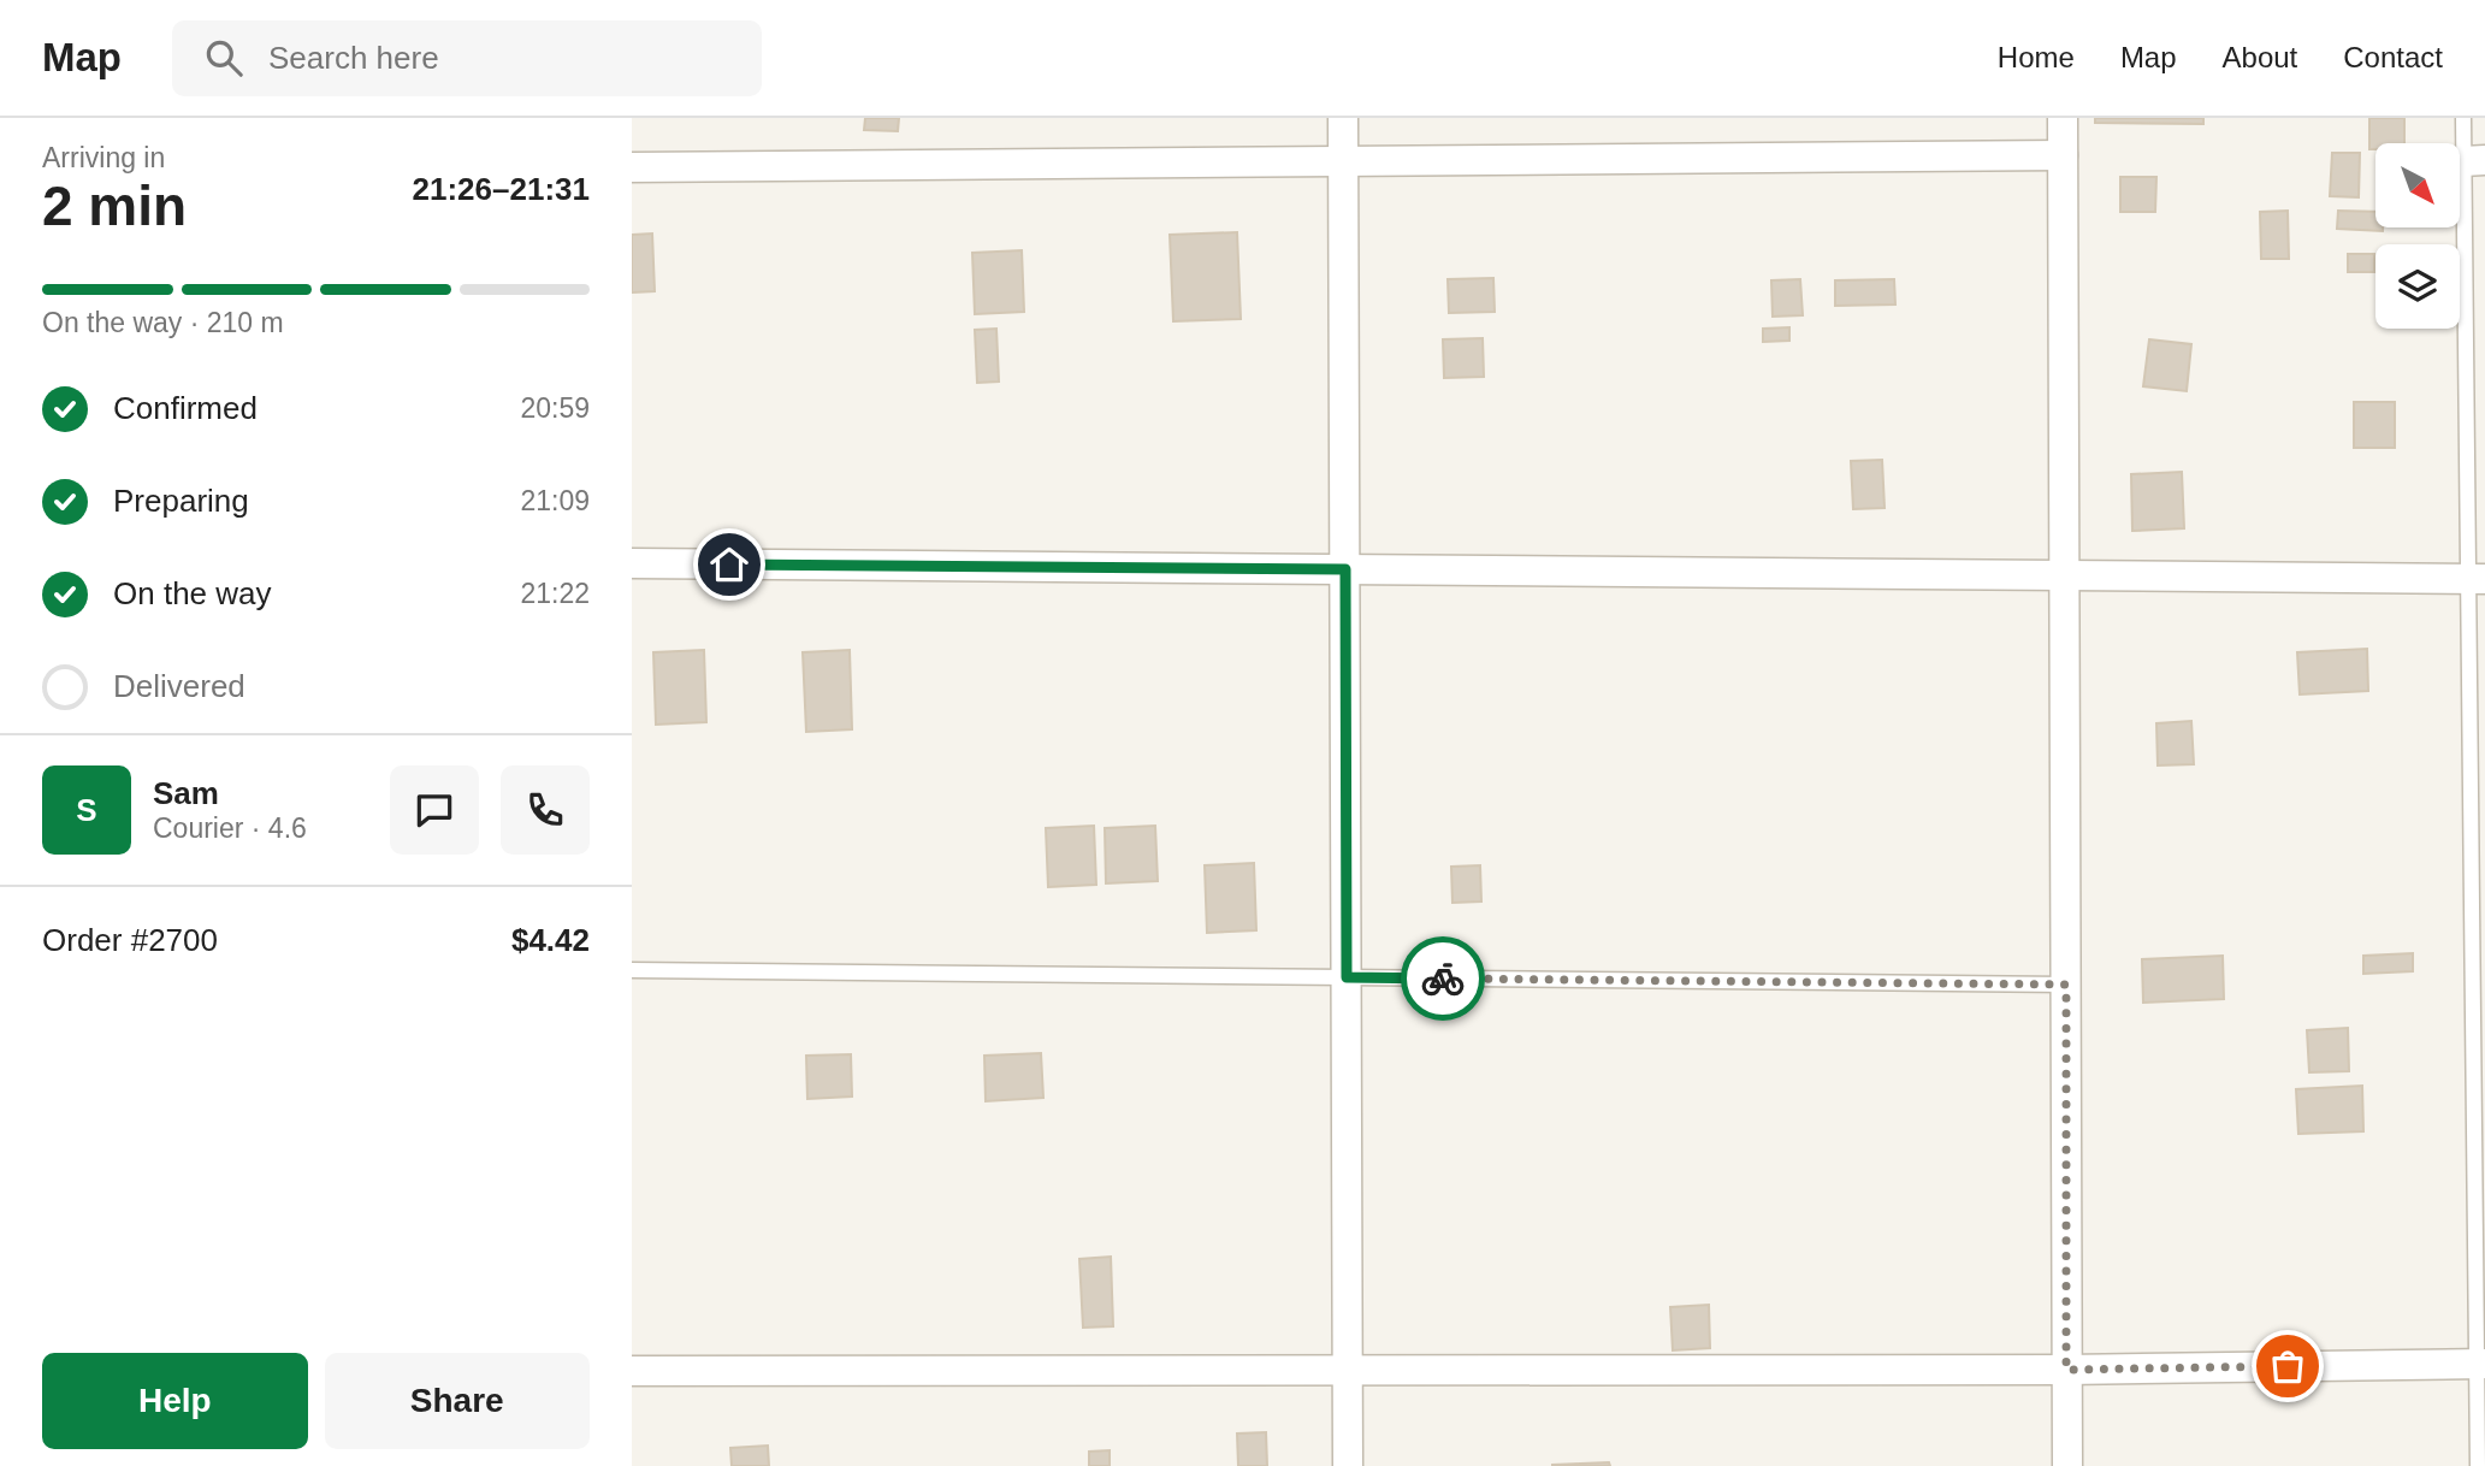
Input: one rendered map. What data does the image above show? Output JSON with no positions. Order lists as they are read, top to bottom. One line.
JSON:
{"north":"bottom right","page":{"header":"Map","search":"Search here","nav":["Home","Map","About","Contact"],"heading":["2 min","Arriving in","21:26–21:31"],"panel":["Sam","Courier · 4.6","Order #2700","$4.42"],"bar":"On the way · 210 m","list":[["Confirmed","20:59"],["Preparing","21:09"],["On the way","21:22"],"Delivered"],"round":"S","buttons":["Help","Share"]}}
